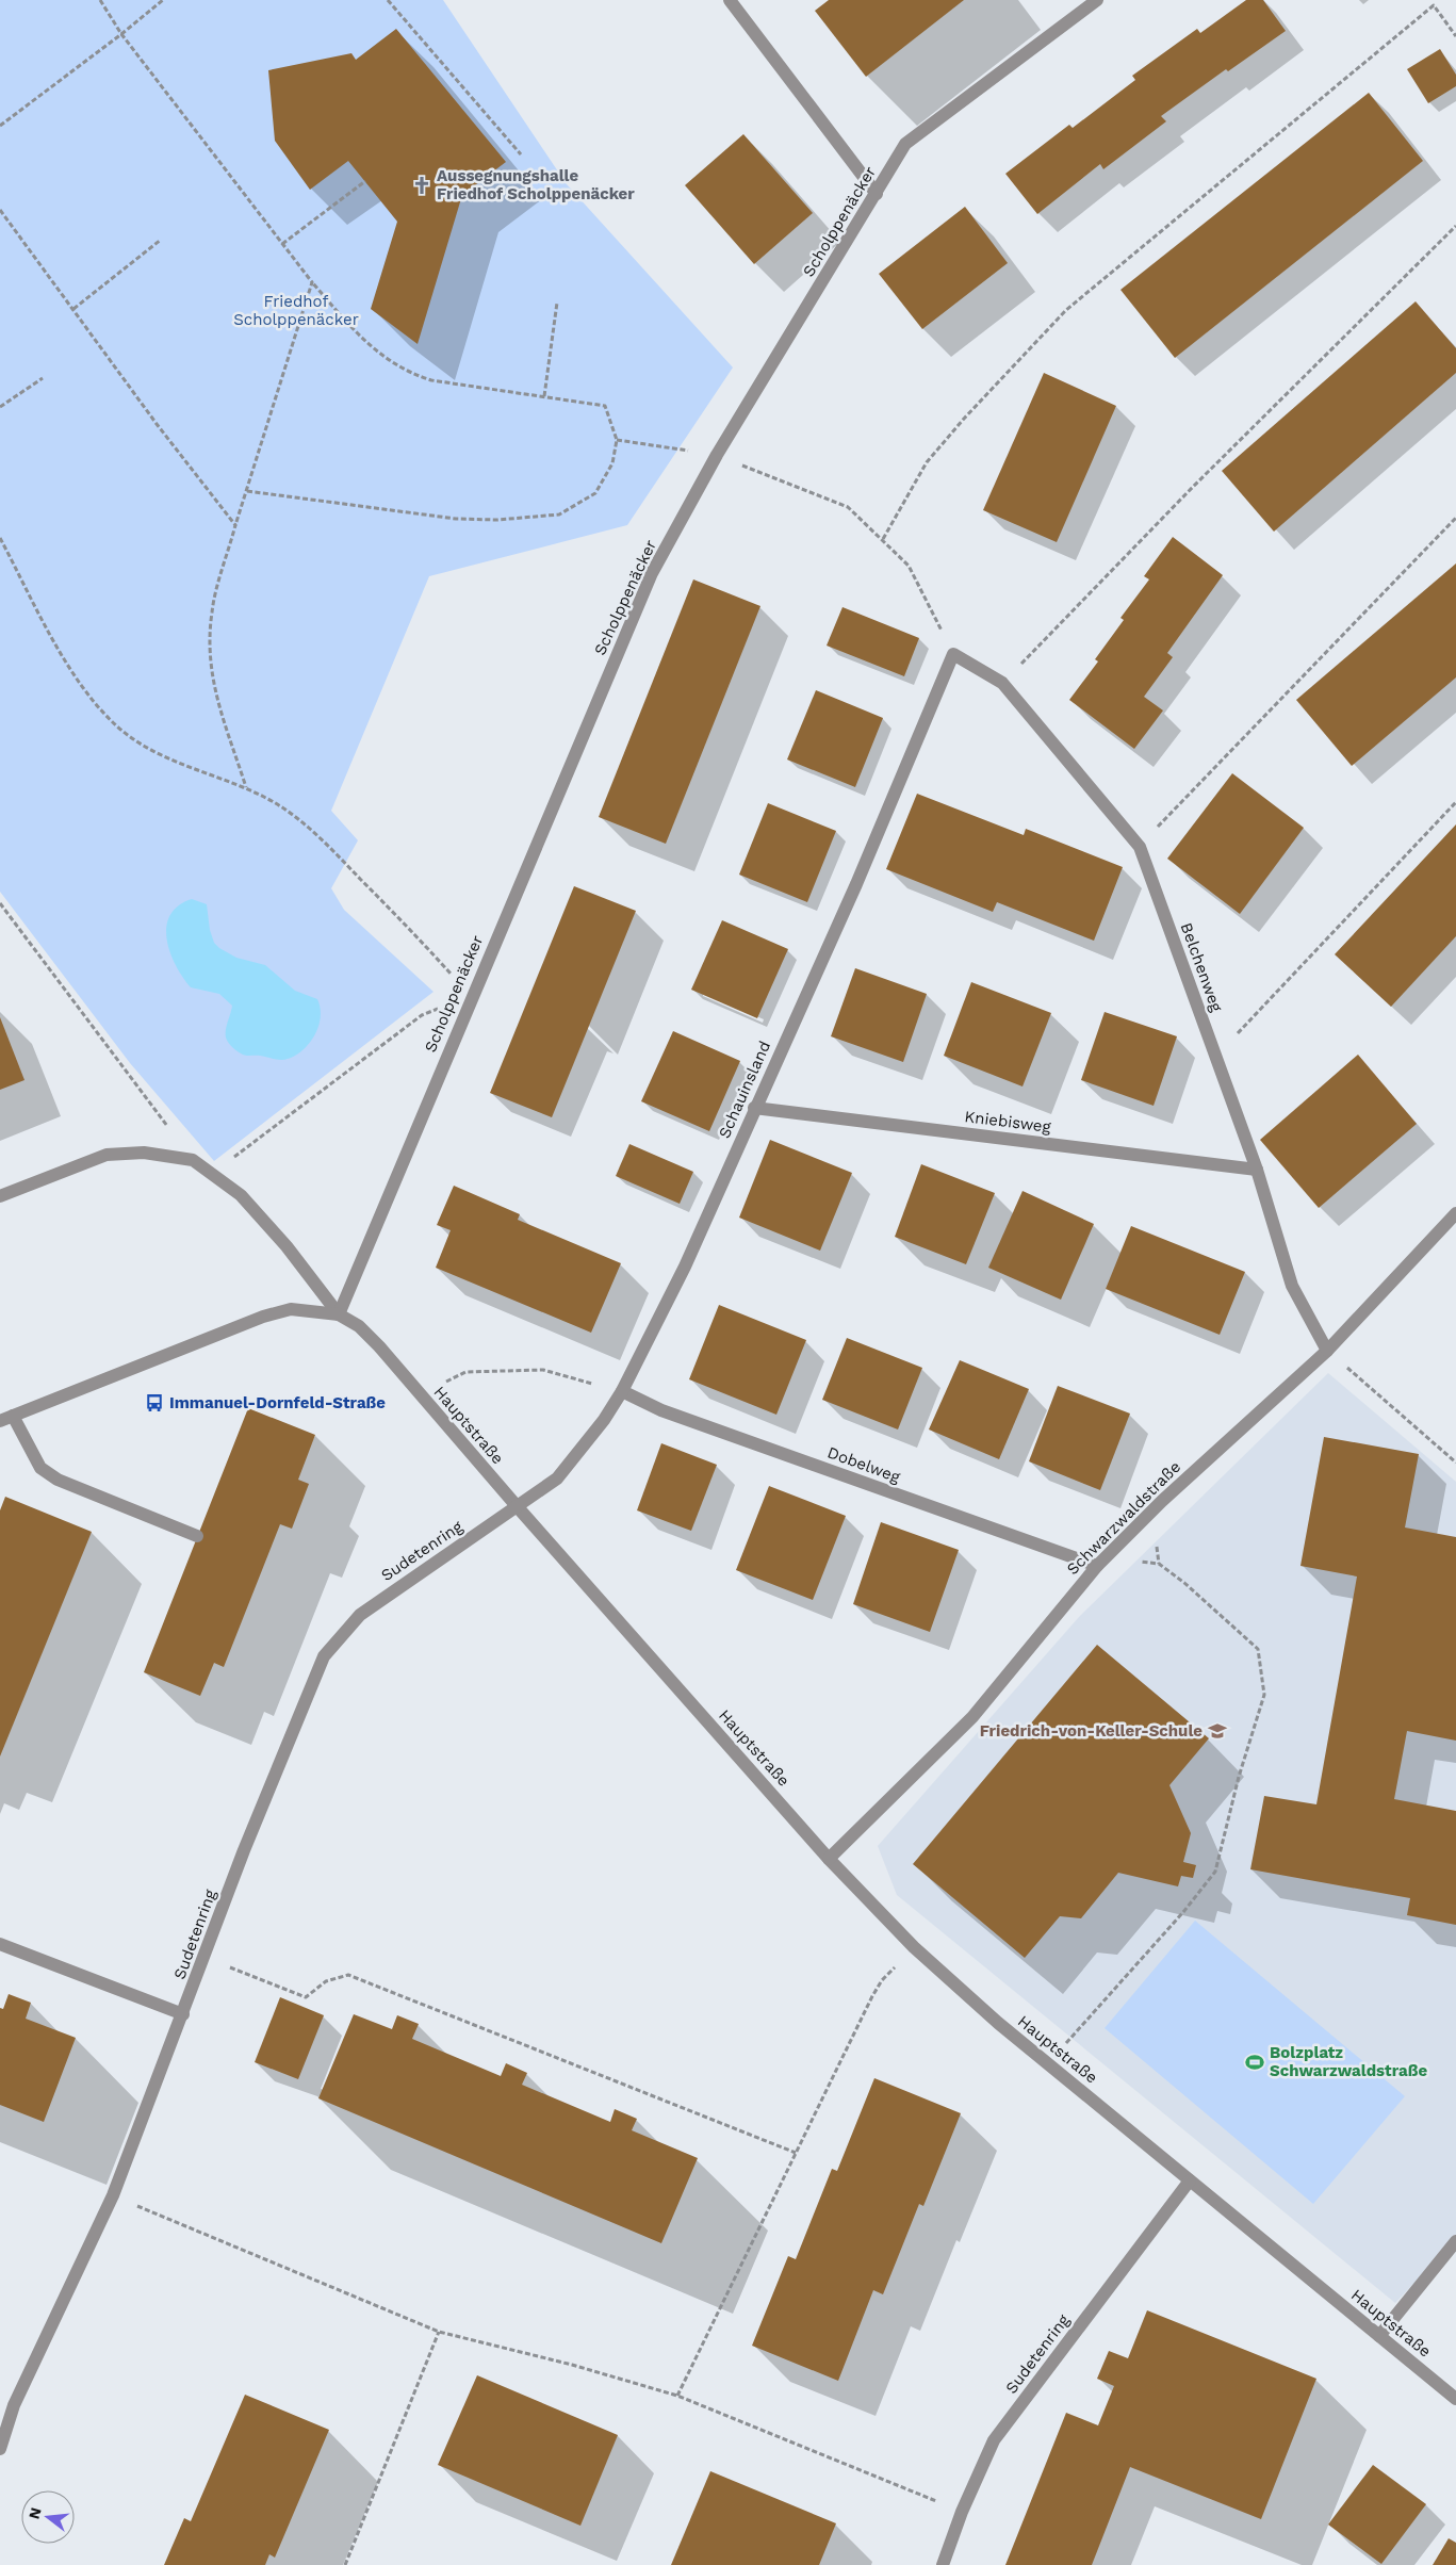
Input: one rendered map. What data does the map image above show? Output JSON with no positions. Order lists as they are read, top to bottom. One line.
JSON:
{"streets":{"street":["Scholppenäcker","Belchenweg","Schauinsland","Kniebisweg","Hauptstraße","Dobelweg","Schwarzwaldstraße","Sudetenring"]},"crossings":[["Scholppenäcker","Hauptstraße"],["Belchenweg","Schauinsland"],["Belchenweg","Kniebisweg"],["Belchenweg","Schwarzwaldstraße"],["Schauinsland","Kniebisweg"],["Schauinsland","Hauptstraße"],["Schauinsland","Dobelweg"],["Schauinsland","Sudetenring"],["Hauptstraße","Schwarzwaldstraße"],["Hauptstraße","Sudetenring"],["Dobelweg","Schwarzwaldstraße"]],"parks":["Friedhof Scholppenäcker"],"places":{"church":["Aussegnungshalle Friedhof Scholppenäcker"],"bus stop":["Immanuel-Dornfeld-Straße"],"school or university":["Friedrich-von-Keller-Schule"],"sports":["Bolzplatz Schwarzwaldstraße"]},"north":"left"}
